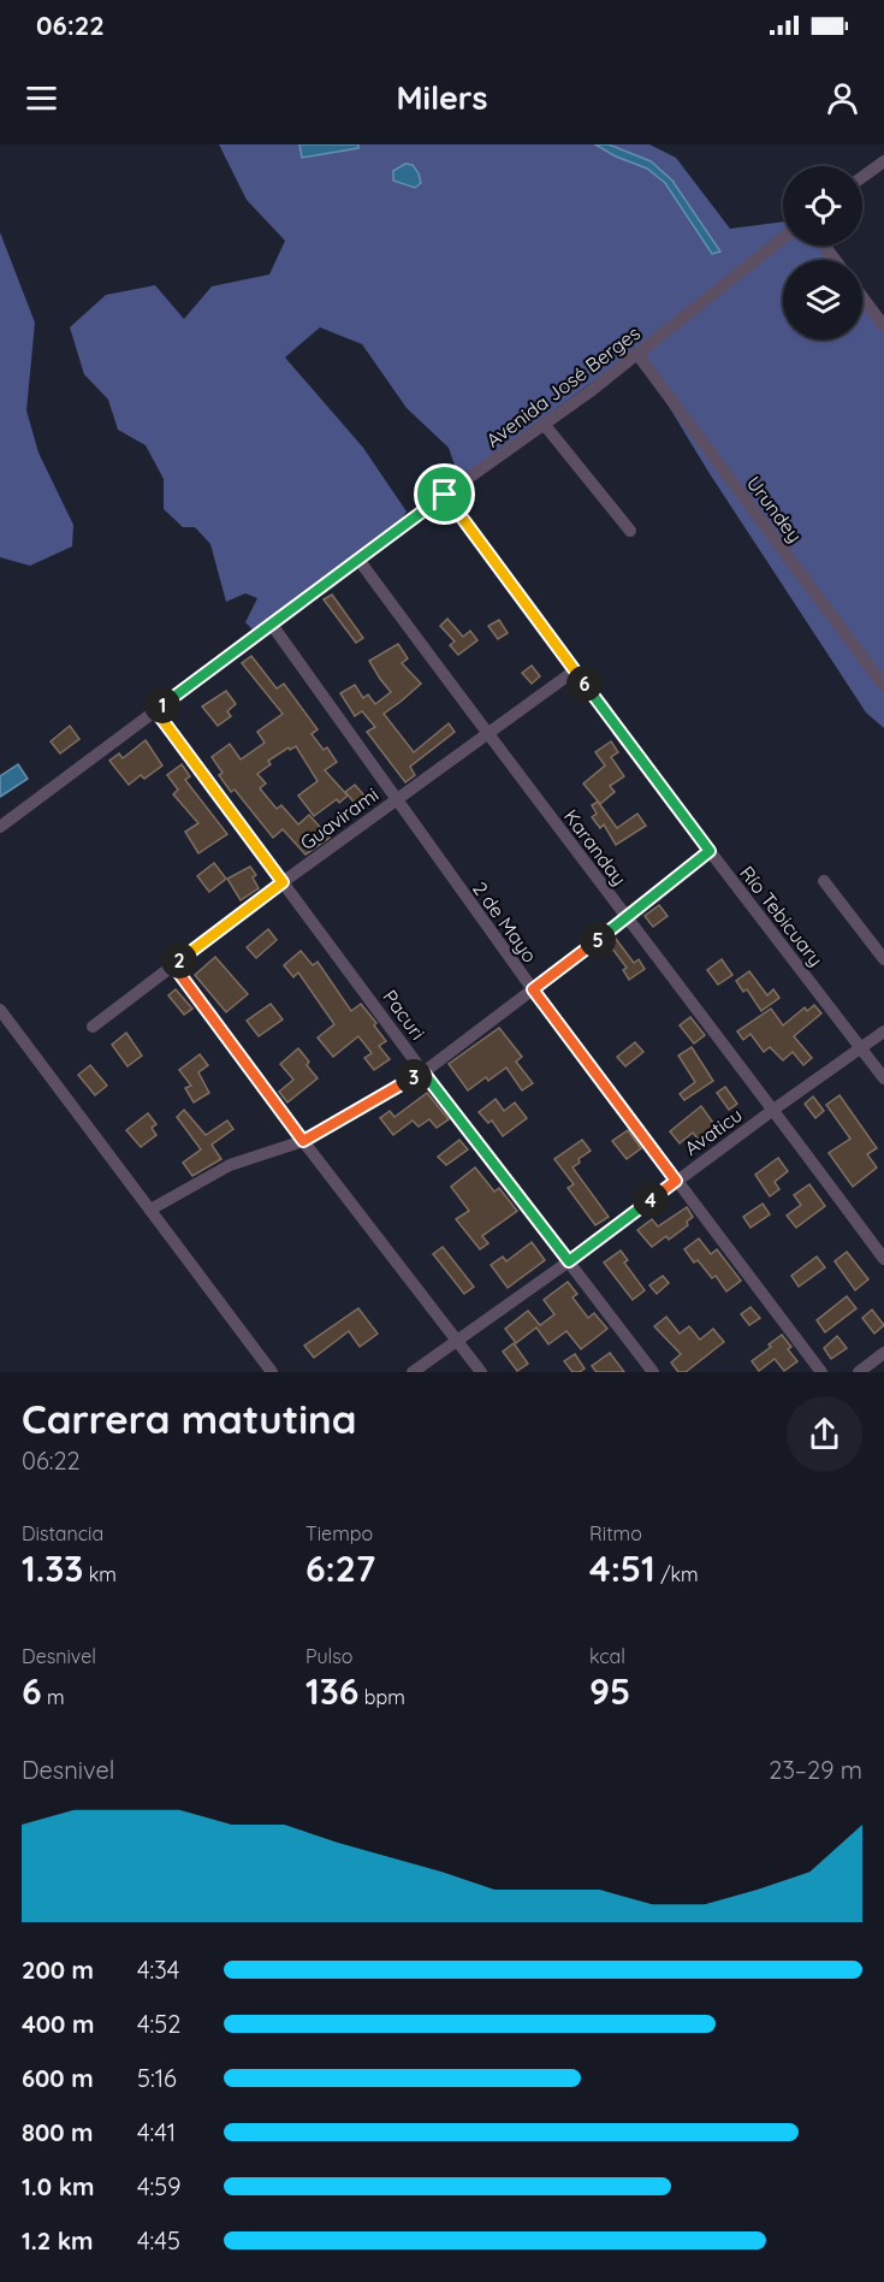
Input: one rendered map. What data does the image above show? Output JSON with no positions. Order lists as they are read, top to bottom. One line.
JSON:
{"streets":{"street":["Avenida José Berges","Urundey","Guavirami","Karanday","Río Tebicuary","2 de Mayo","Pacuri","Avaticu"]},"crossings":[["Avenida José Berges","Urundey"],["Avenida José Berges","Karanday"],["Avenida José Berges","Río Tebicuary"],["Avenida José Berges","2 de Mayo"],["Avenida José Berges","Pacuri"],["Guavirami","Karanday"],["Guavirami","Río Tebicuary"],["Guavirami","2 de Mayo"],["Guavirami","Pacuri"],["Karanday","Avaticu"],["Río Tebicuary","Avaticu"],["2 de Mayo","Avaticu"],["Pacuri","Avaticu"]],"page":{"status":"06:22","header":"Milers","pins":["6","1","5","2","3","4"],"heading":["Carrera matutina","06:22"],"stats":[["Distancia","1.33 km"],["Tiempo","6:27"],["Ritmo","4:51 /km"],["Desnivel","6 m"],["Pulso","136 bpm"],["kcal","95"]],"chart":["Desnivel","23–29 m"],"list":[{"name":"200 m","note":"4:34"},{"name":"400 m","note":"4:52"},{"name":"600 m","note":"5:16"},{"name":"800 m","note":"4:41"},{"name":"1.0 km","note":"4:59"},{"name":"1.2 km","note":"4:45"}]}}
